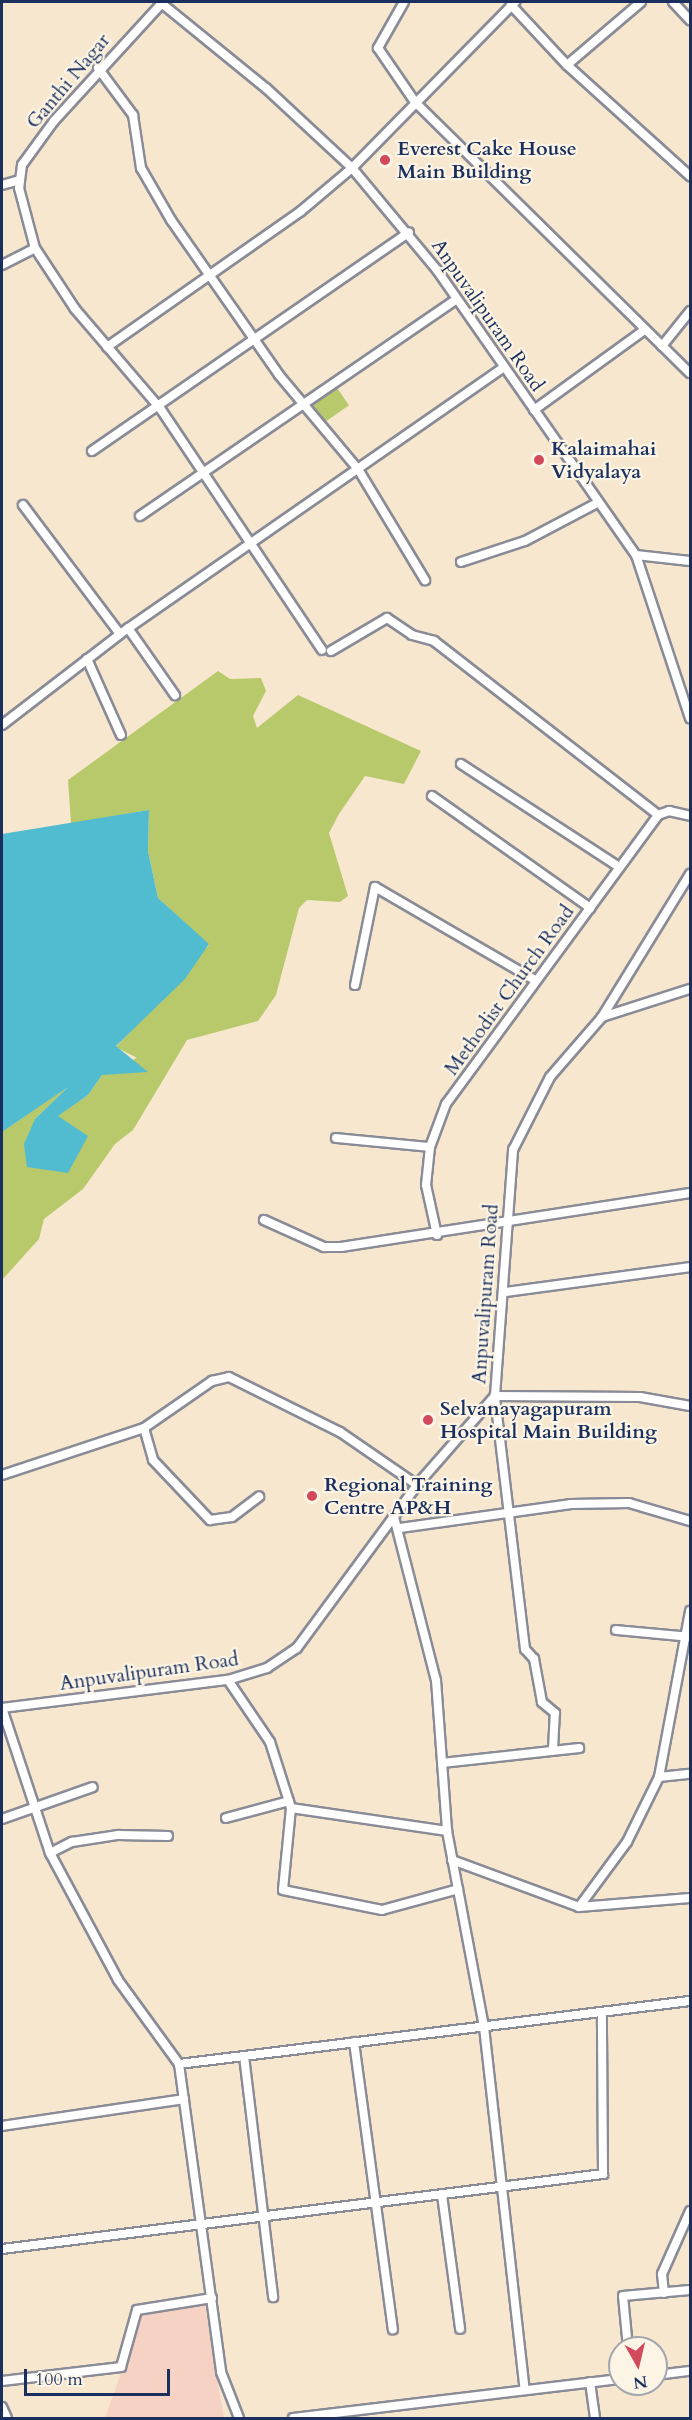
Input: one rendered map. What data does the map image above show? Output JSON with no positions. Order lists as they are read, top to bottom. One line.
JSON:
{"streets":{"street":["Ganthi Nagar","Anpuvalipuram Road","Methodist Church Road"]},"crossings":[["Ganthi Nagar","Anpuvalipuram Road"]],"places":["Everest Cake House Main Building","Kalaimahai Vidyalaya","Selvanayagapuram Hospital Main Building","Regional Training Centre AP&H"],"scale_bar":"100 m","north":"bottom"}
